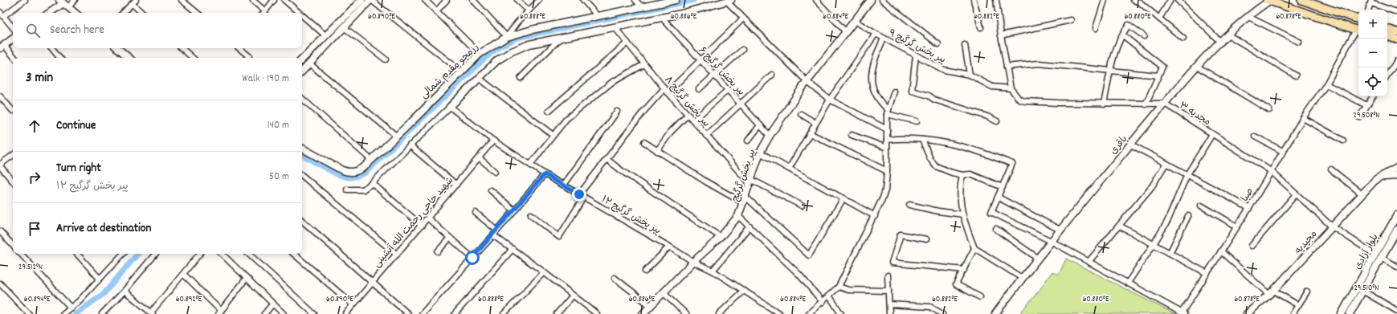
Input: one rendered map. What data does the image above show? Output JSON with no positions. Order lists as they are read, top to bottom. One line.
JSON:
{"streets":{"street":["پیر بخش گرگیج ۹","رزمجو مقدم شمالی","پیر بخش گرگیج ۶","پیر بخش گرگیج ۸","مجدیه ۳","باقری","پیر بخش گرگیج","صبا","پیر بخش گرگیج ۱۲","شهید حاجی رحمت الله آنشینی","مجیدیه","بلوار آزادی"]},"crossings":[["پیر بخش گرگیج ۹","مجدیه ۳"],["پیر بخش گرگیج ۹","پیر بخش گرگیج"],["پیر بخش گرگیج ۶","پیر بخش گرگیج"],["پیر بخش گرگیج ۸","پیر بخش گرگیج"],["مجدیه ۳","باقری"],["مجدیه ۳","صبا"],["مجدیه ۳","مجیدیه"],["مجدیه ۳","بلوار آزادی"],["پیر بخش گرگیج","پیر بخش گرگیج ۱۲"],["پیر بخش گرگیج ۱۲","شهید حاجی رحمت الله آنشینی"]],"page":{"map_buttons":["+","−"],"search":"Search here","heading":["3 min","Walk · 190 m"],"list":[["Continue","140 m"],["Turn right","پیر بخش گرگیج ۱۲","50 m"],"Arrive at destination"]},"coordinates":["60.890°E","60.888°E","60.886°E","60.884°E","60.882°E","60.880°E","60.878°E","29.508°N","29.512°N","29.510°N","60.894°E","60.892°E"]}
